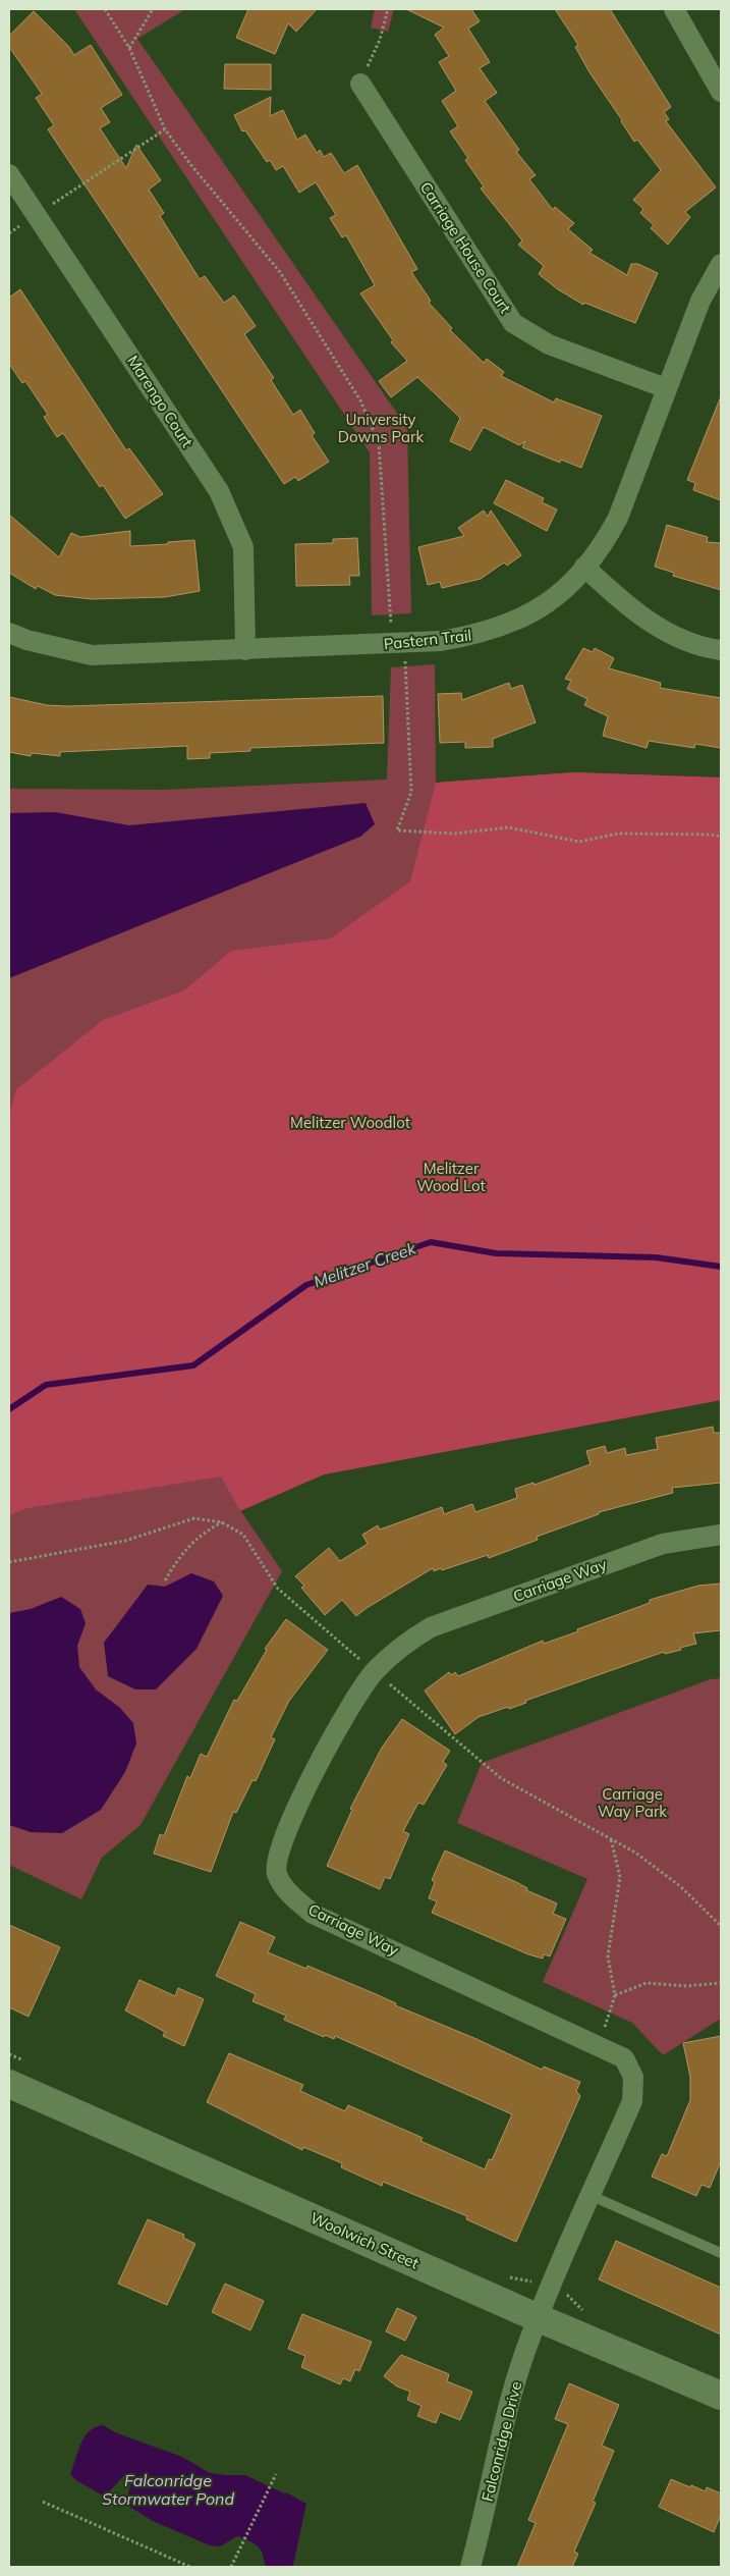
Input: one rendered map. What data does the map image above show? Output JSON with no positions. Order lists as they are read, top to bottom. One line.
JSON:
{"streets":{"street":["Carriage House Court","Marengo Court","Pastern Trail","Carriage Way","Woolwich Street","Falconridge Drive"]},"crossings":[["Carriage House Court","Pastern Trail"],["Marengo Court","Pastern Trail"],["Carriage Way","Woolwich Street"],["Carriage Way","Falconridge Drive"],["Woolwich Street","Falconridge Drive"]],"water":["Melitzer Creek","Falconridge Stormwater Pond"],"parks":["University Downs Park","Melitzer Woodlot","Melitzer Wood Lot","Carriage Way Park"]}
